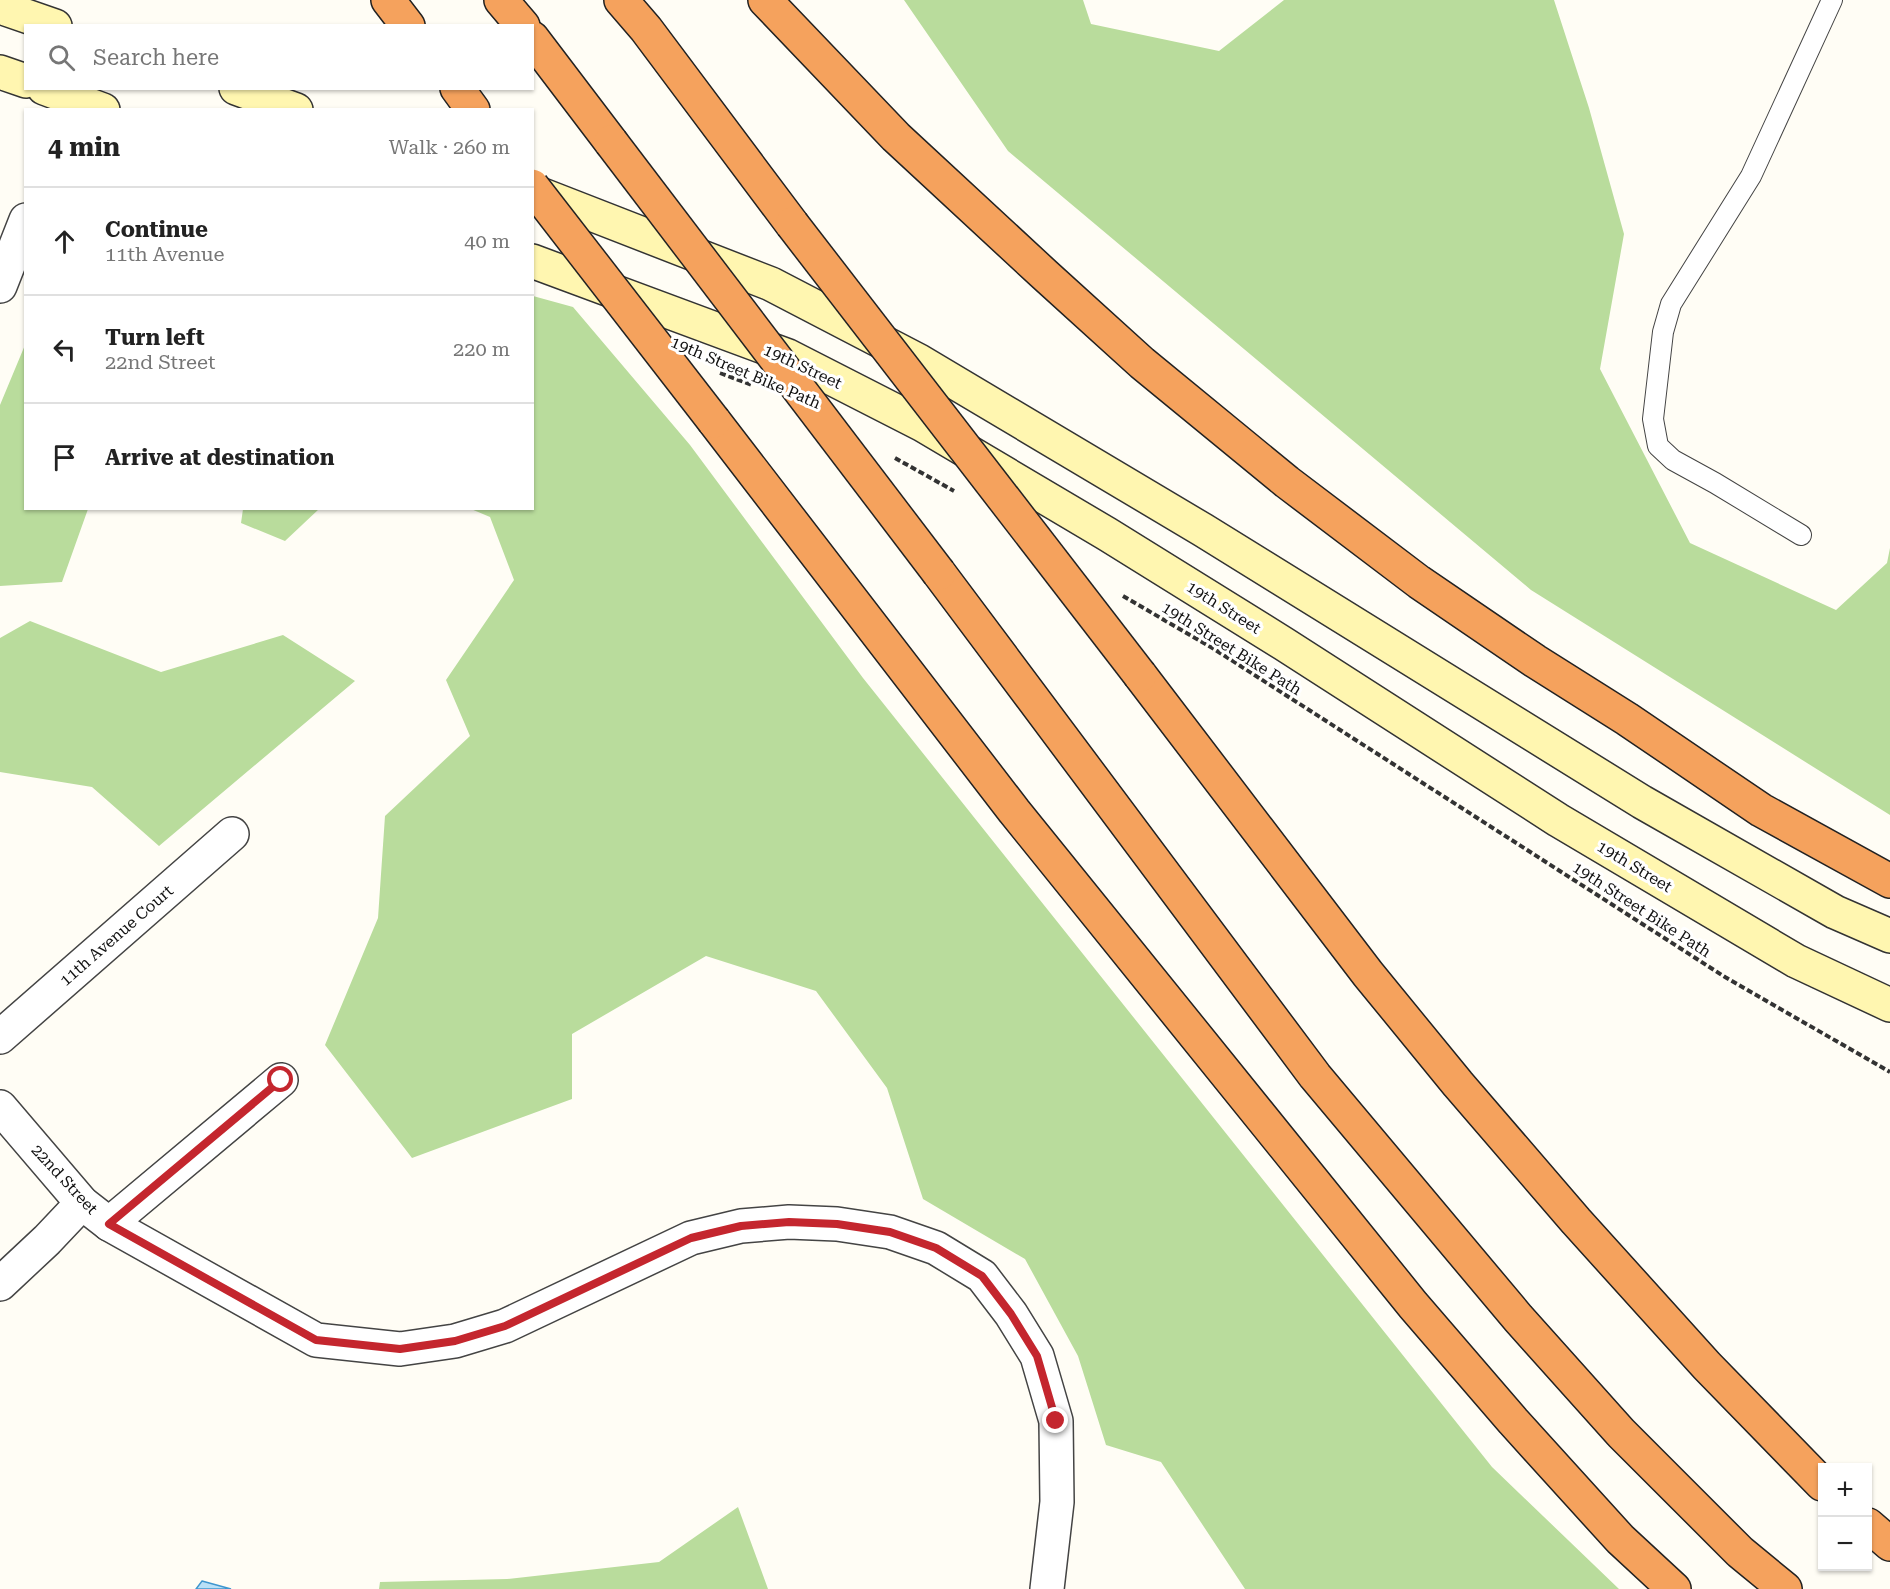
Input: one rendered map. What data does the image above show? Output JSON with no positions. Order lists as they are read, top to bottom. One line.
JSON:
{"streets":{"main road":["19th Street"],"street":["11th Avenue Court","22nd Street"],"path":["19th Street Bike Path"]},"page":{"search":"Search here","heading":["4 min","Walk · 260 m"],"list":[["Continue","11th Avenue","40 m"],["Turn left","22nd Street","220 m"],"Arrive at destination"],"map_buttons":["+","−"]}}
